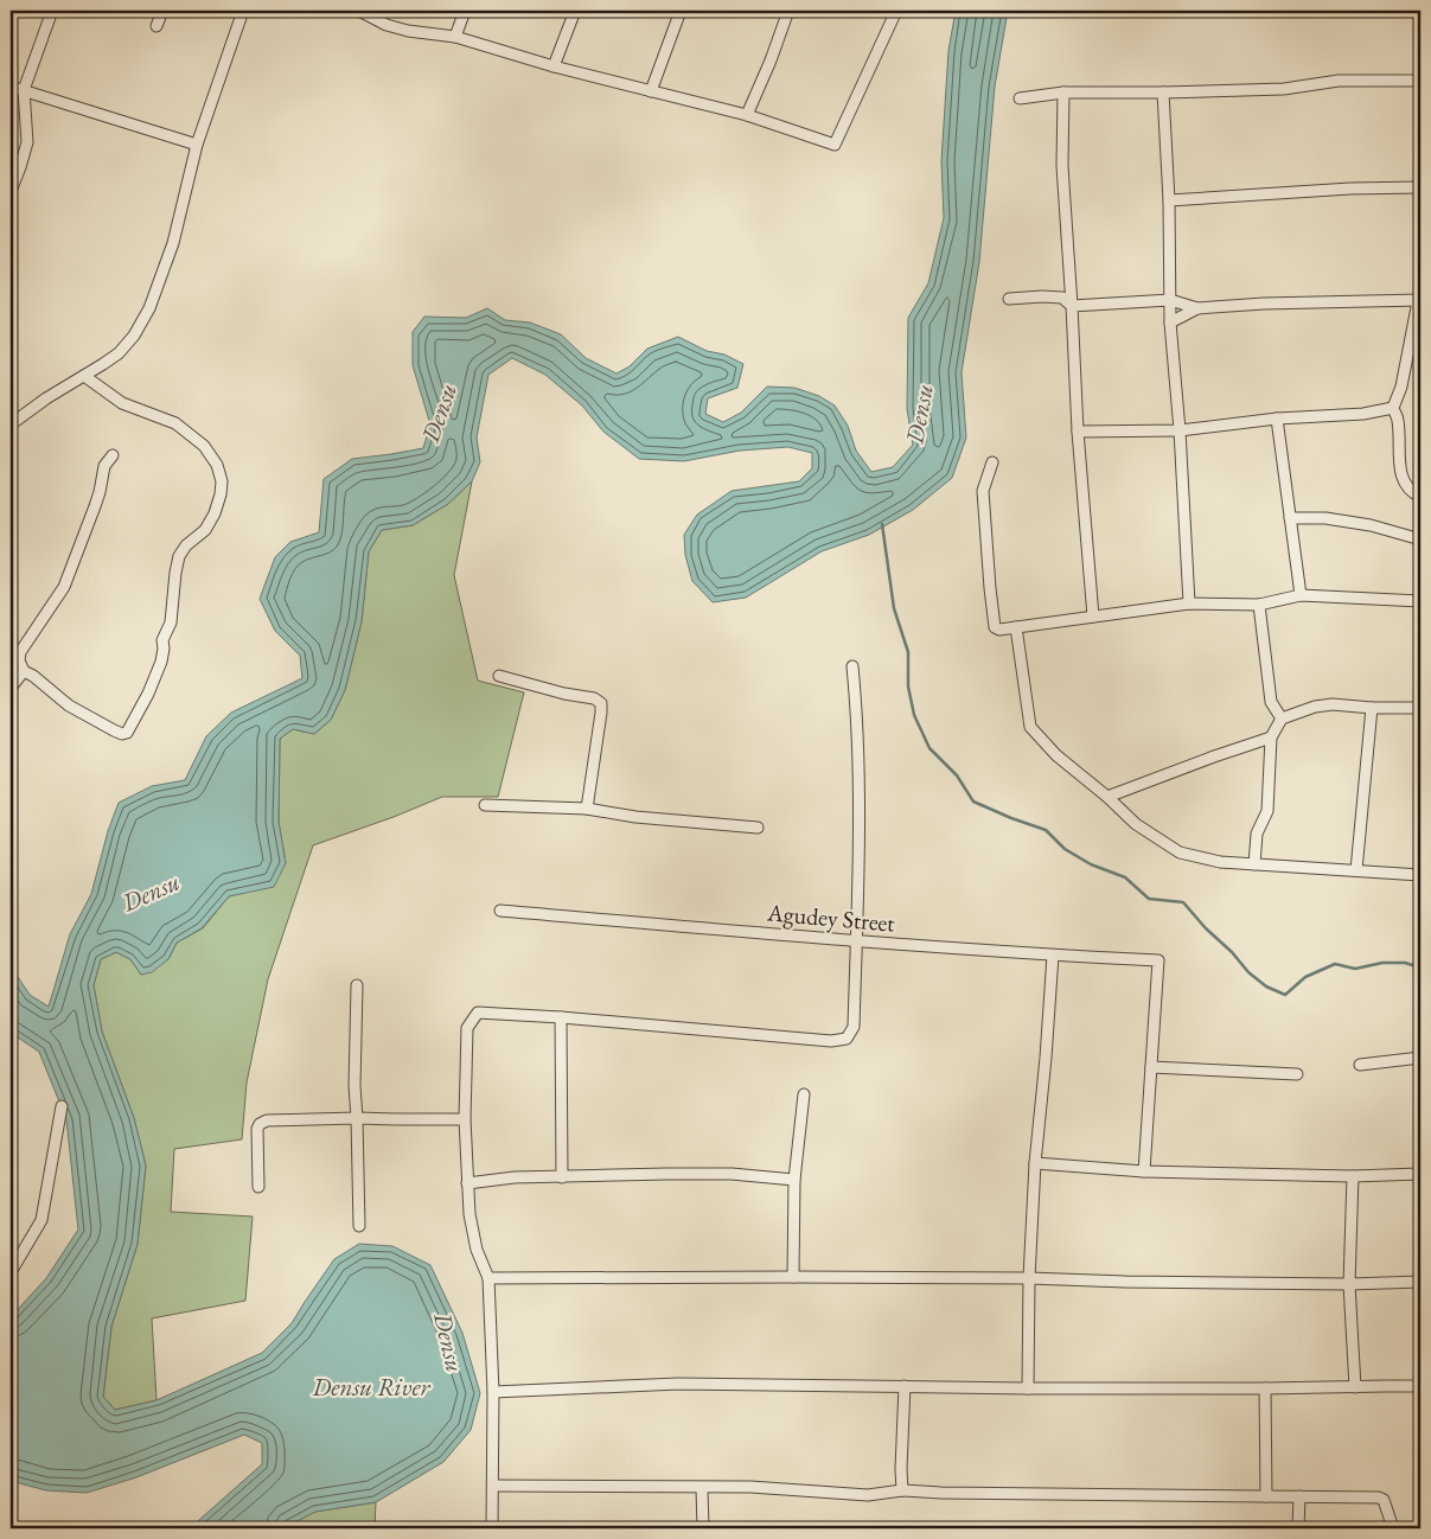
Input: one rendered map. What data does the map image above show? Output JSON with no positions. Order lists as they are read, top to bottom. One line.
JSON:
{"streets":{"street":["Agudey Street"]},"water":["Densu","Densu River"]}
